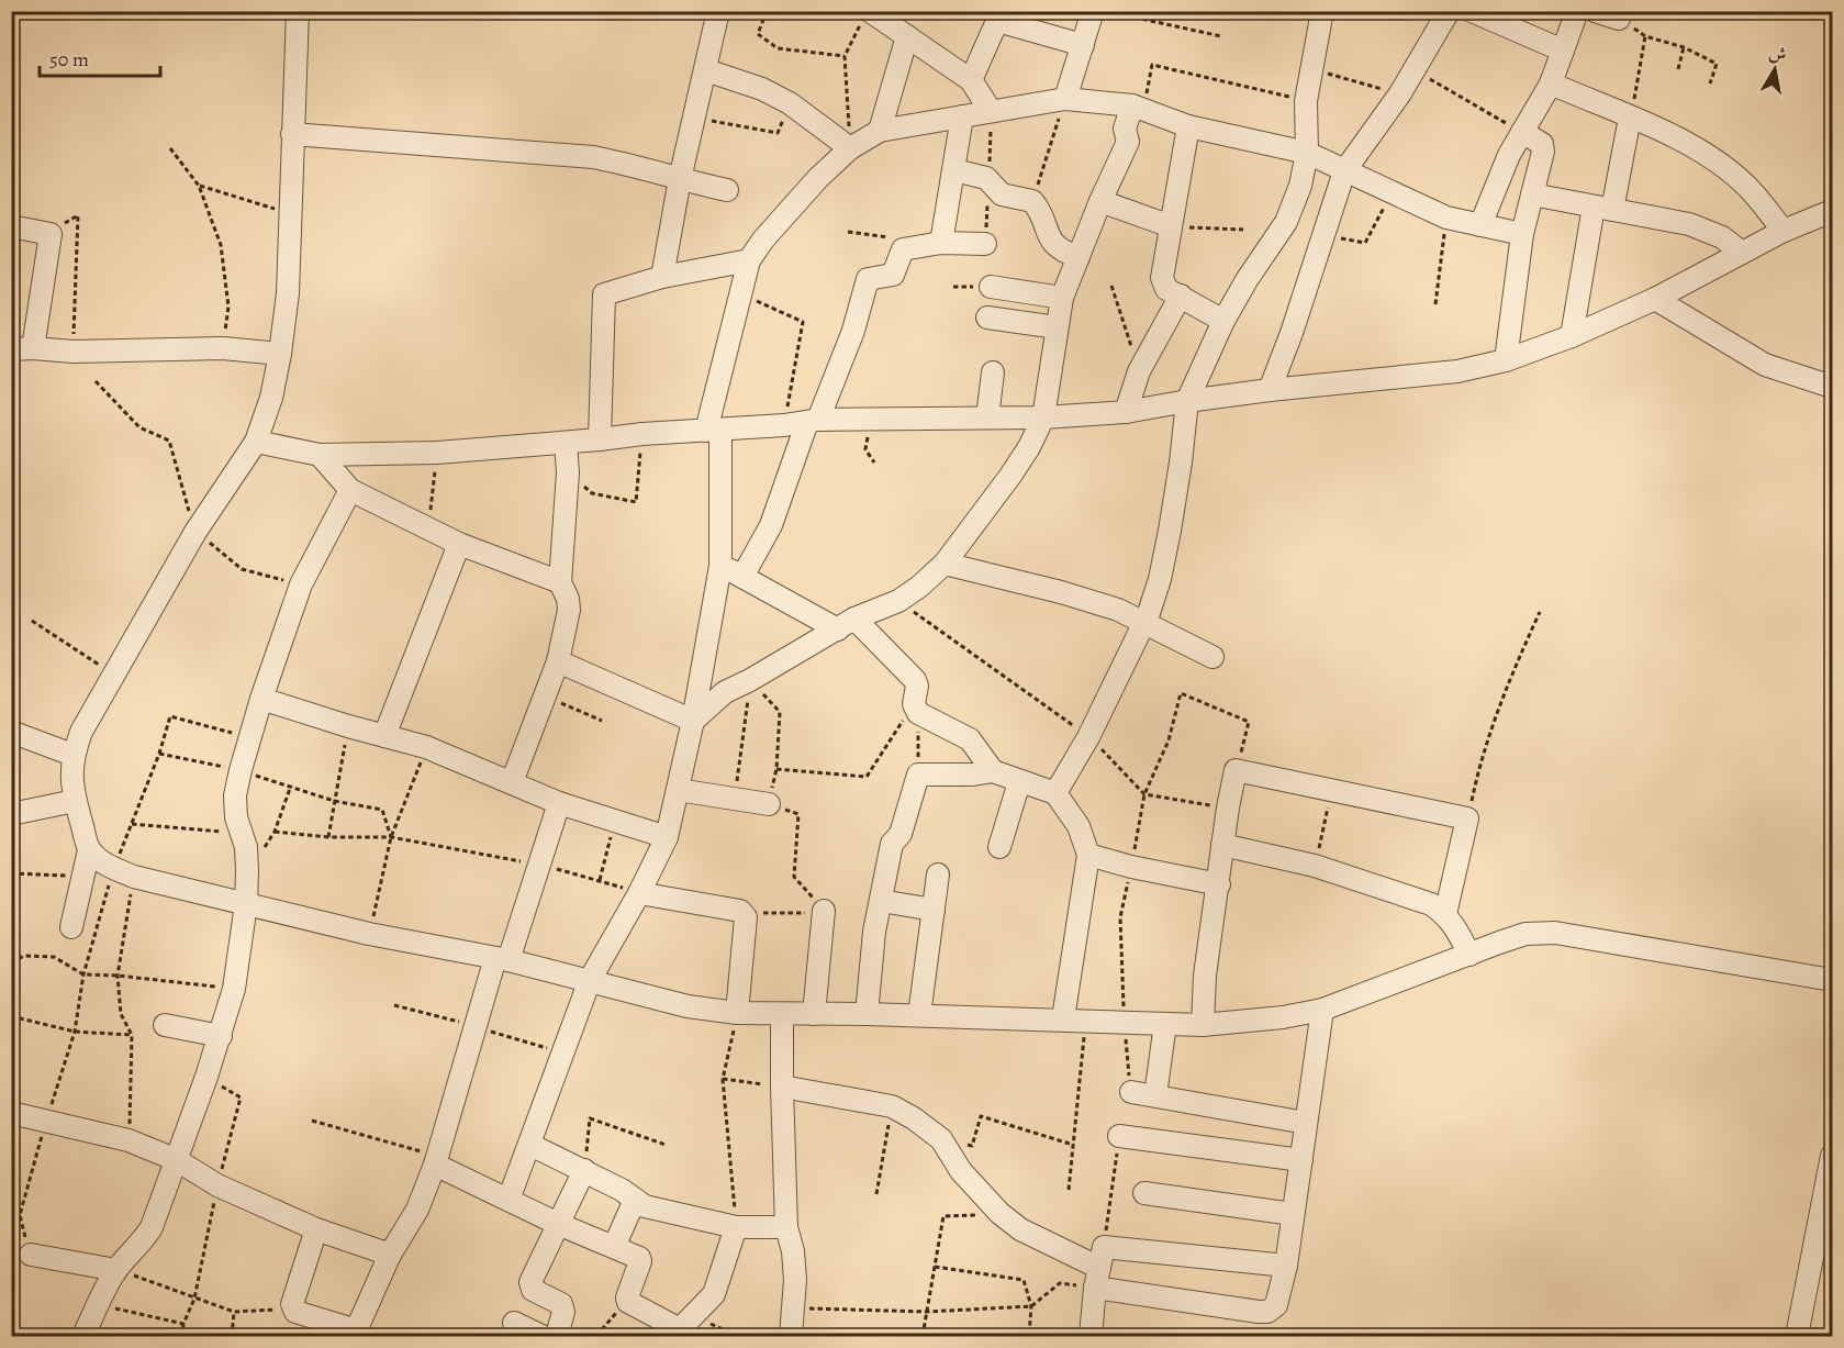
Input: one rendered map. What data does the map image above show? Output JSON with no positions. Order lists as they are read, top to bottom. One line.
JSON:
{"scale_bar":"50 m","north":"top"}
